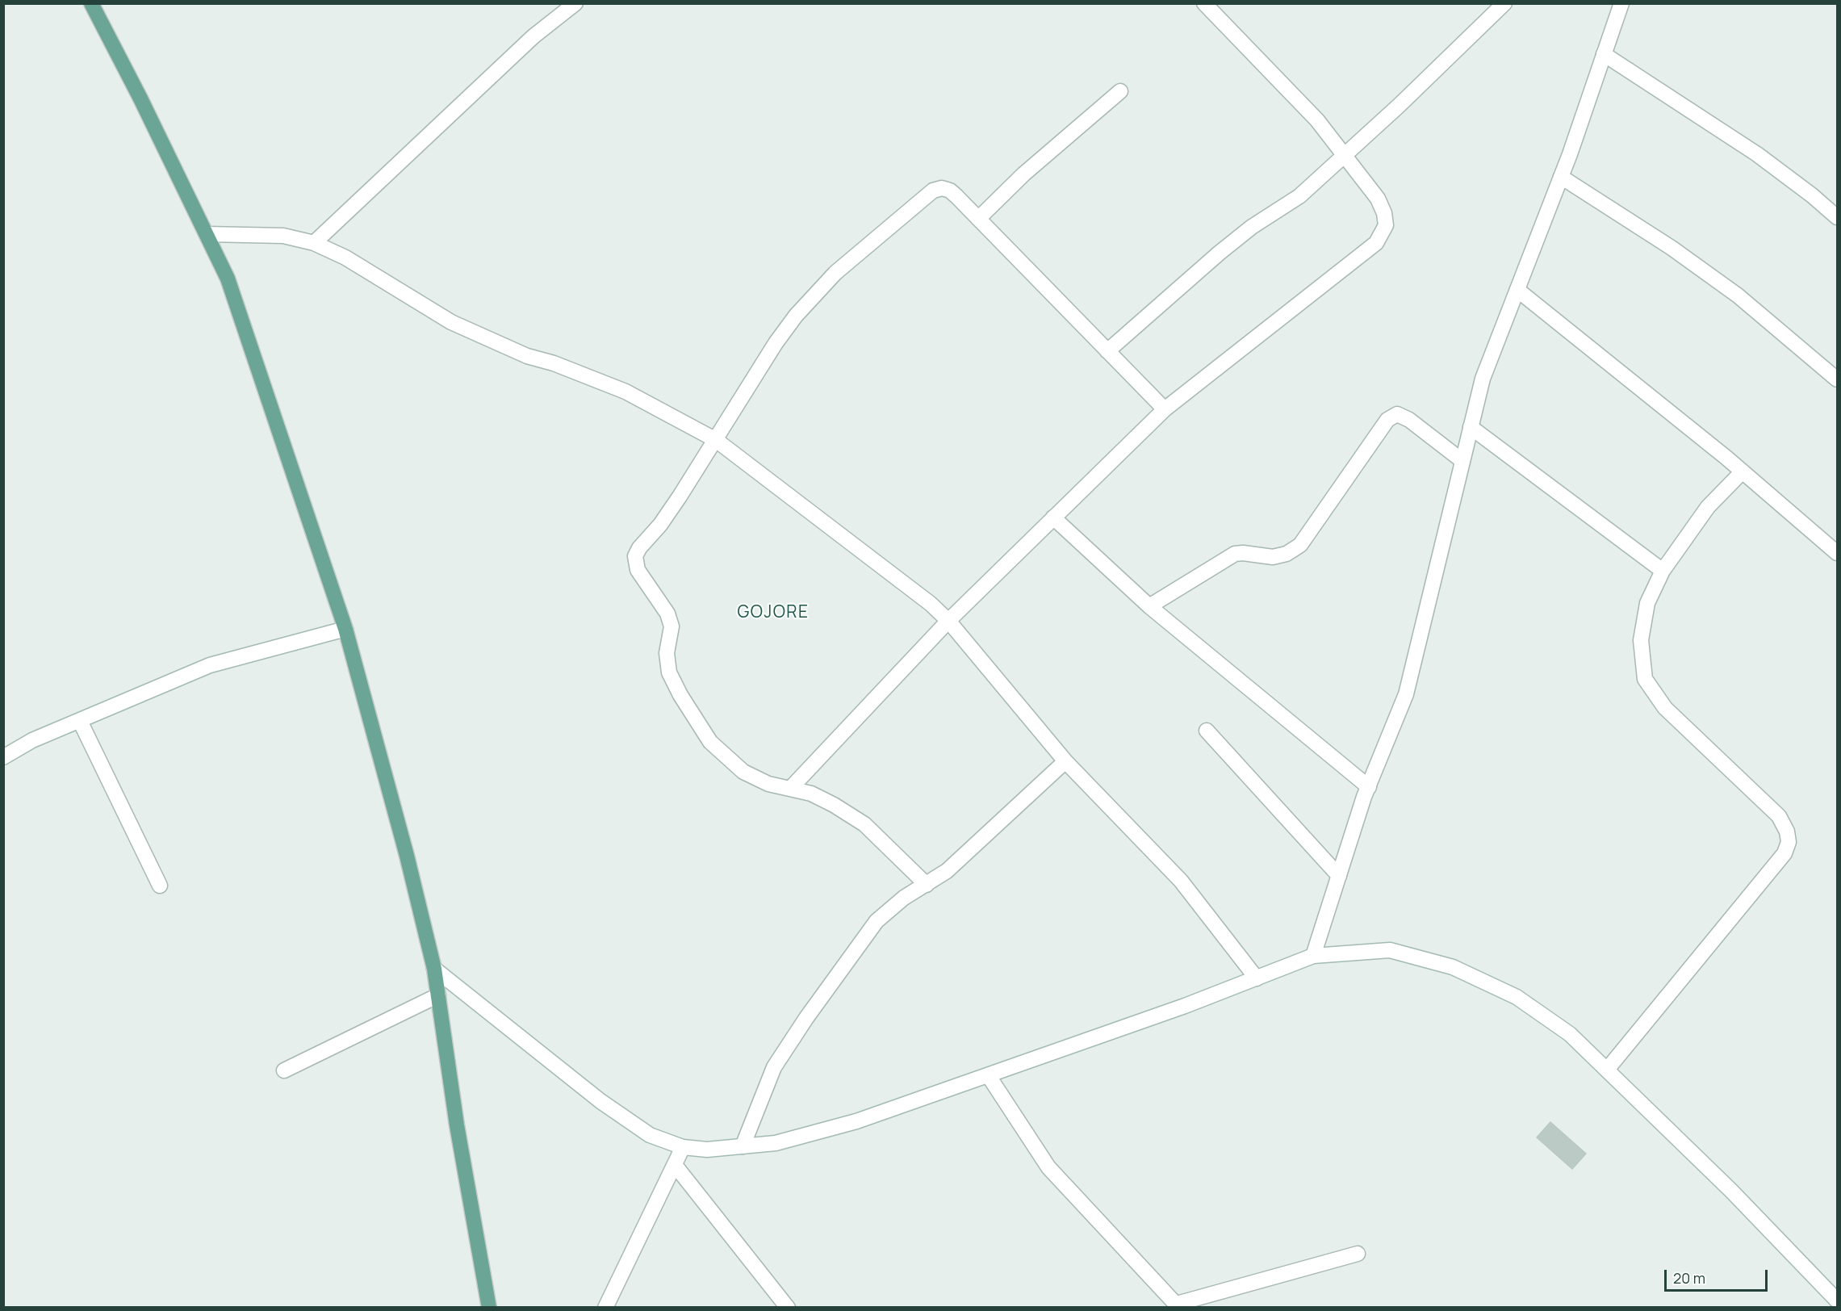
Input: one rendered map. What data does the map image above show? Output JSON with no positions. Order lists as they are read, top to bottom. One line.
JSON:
{"districts":["GOJORE"],"scale_bar":"20 m"}
